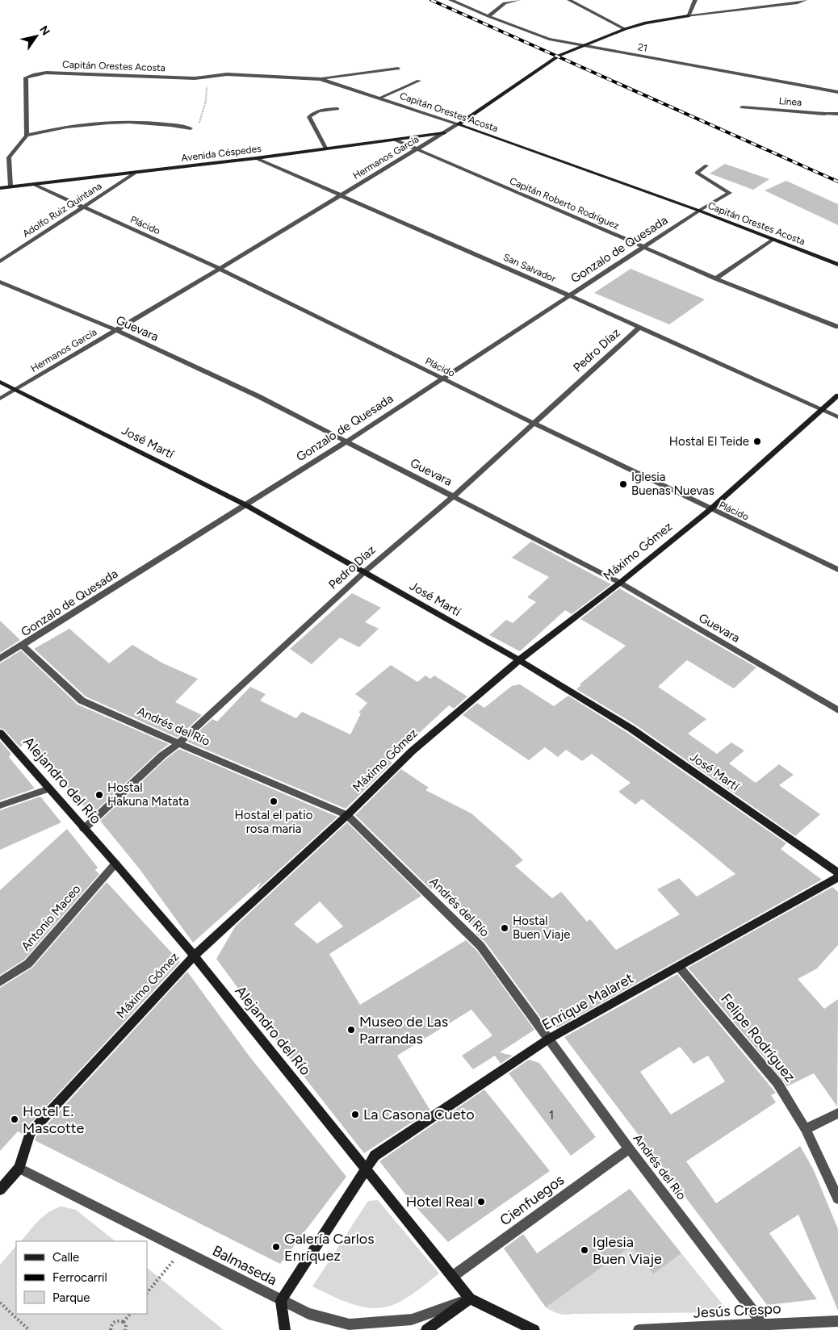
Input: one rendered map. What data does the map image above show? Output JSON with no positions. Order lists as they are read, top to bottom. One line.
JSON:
{"streets":{"street":["21","Capitán Orestes Acosta","Línea","Avenida Céspedes","Hermanos García","Capitán Roberto Rodríguez","Adolfo Ruiz Quintana","Plácido","Gonzalo de Quesada","San Salvador","Guevara","Pedro Díaz","José Martí","Máximo Gómez","Andrés del Río","Alejandro del Río","Antonio Maceo","Enrique Malaret","Felipe Rodríguez","Cienfuegos","Balmaseda","Jesús Crespo"]},"crossings":[["21","Hermanos García"],["Capitán Orestes Acosta","Hermanos García"],["Capitán Orestes Acosta","Gonzalo de Quesada"],["Avenida Céspedes","Hermanos García"],["Avenida Céspedes","Capitán Roberto Rodríguez"],["Avenida Céspedes","Adolfo Ruiz Quintana"],["Avenida Céspedes","Plácido"],["Avenida Céspedes","San Salvador"],["Hermanos García","Capitán Roberto Rodríguez"],["Hermanos García","Plácido"],["Hermanos García","San Salvador"],["Hermanos García","Guevara"],["Hermanos García","José Martí"],["Capitán Roberto Rodríguez","Gonzalo de Quesada"],["Adolfo Ruiz Quintana","Plácido"],["Plácido","Gonzalo de Quesada"],["Plácido","Pedro Díaz"],["Plácido","Máximo Gómez"],["Gonzalo de Quesada","San Salvador"],["Gonzalo de Quesada","Guevara"],["Gonzalo de Quesada","José Martí"],["Gonzalo de Quesada","Andrés del Río"],["San Salvador","Pedro Díaz"],["San Salvador","Máximo Gómez"],["Guevara","Pedro Díaz"],["Guevara","Máximo Gómez"],["Pedro Díaz","José Martí"],["Pedro Díaz","Andrés del Río"],["Pedro Díaz","Alejandro del Río"],["José Martí","Máximo Gómez"],["Máximo Gómez","Andrés del Río"],["Máximo Gómez","Alejandro del Río"],["Máximo Gómez","Balmaseda"],["Andrés del Río","Enrique Malaret"],["Andrés del Río","Cienfuegos"],["Andrés del Río","Jesús Crespo"],["Alejandro del Río","Antonio Maceo"],["Alejandro del Río","Enrique Malaret"],["Alejandro del Río","Cienfuegos"],["Alejandro del Río","Balmaseda"],["Enrique Malaret","Felipe Rodríguez"],["Enrique Malaret","Balmaseda"]],"places":["Hostal El Teide","Iglesia Buenas Nuevas","Hostal Hakuna Matata","Hostal el patio rosa maria","Hostal Buen Viaje","Museo de Las Parrandas","La Casona Cueto","Hotel E. Mascotte","Hotel Real","Galería Carlos Enríquez","Iglesia Buen Viaje"],"house_numbers":["1"],"legend":["Calle","Ferrocarril","Parque"],"north":"top right"}
